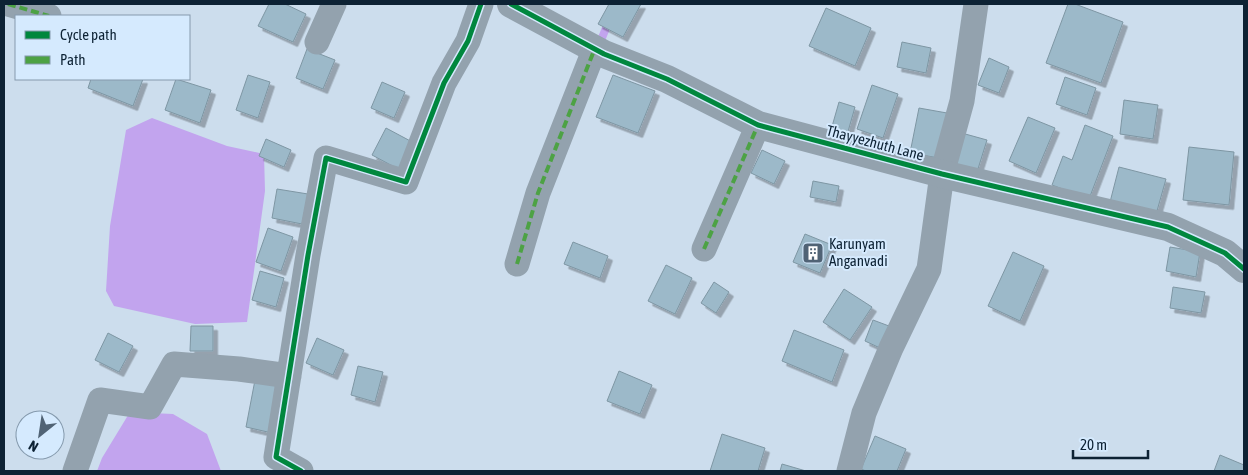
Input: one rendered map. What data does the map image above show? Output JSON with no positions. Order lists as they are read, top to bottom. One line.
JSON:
{"streets":{"street":["Thayyezhuth Lane"]},"places":{"building":["Karunyam Anganvadi"]},"legend":["Cycle path","Path"],"scale_bar":"20 m","north":"bottom left"}
